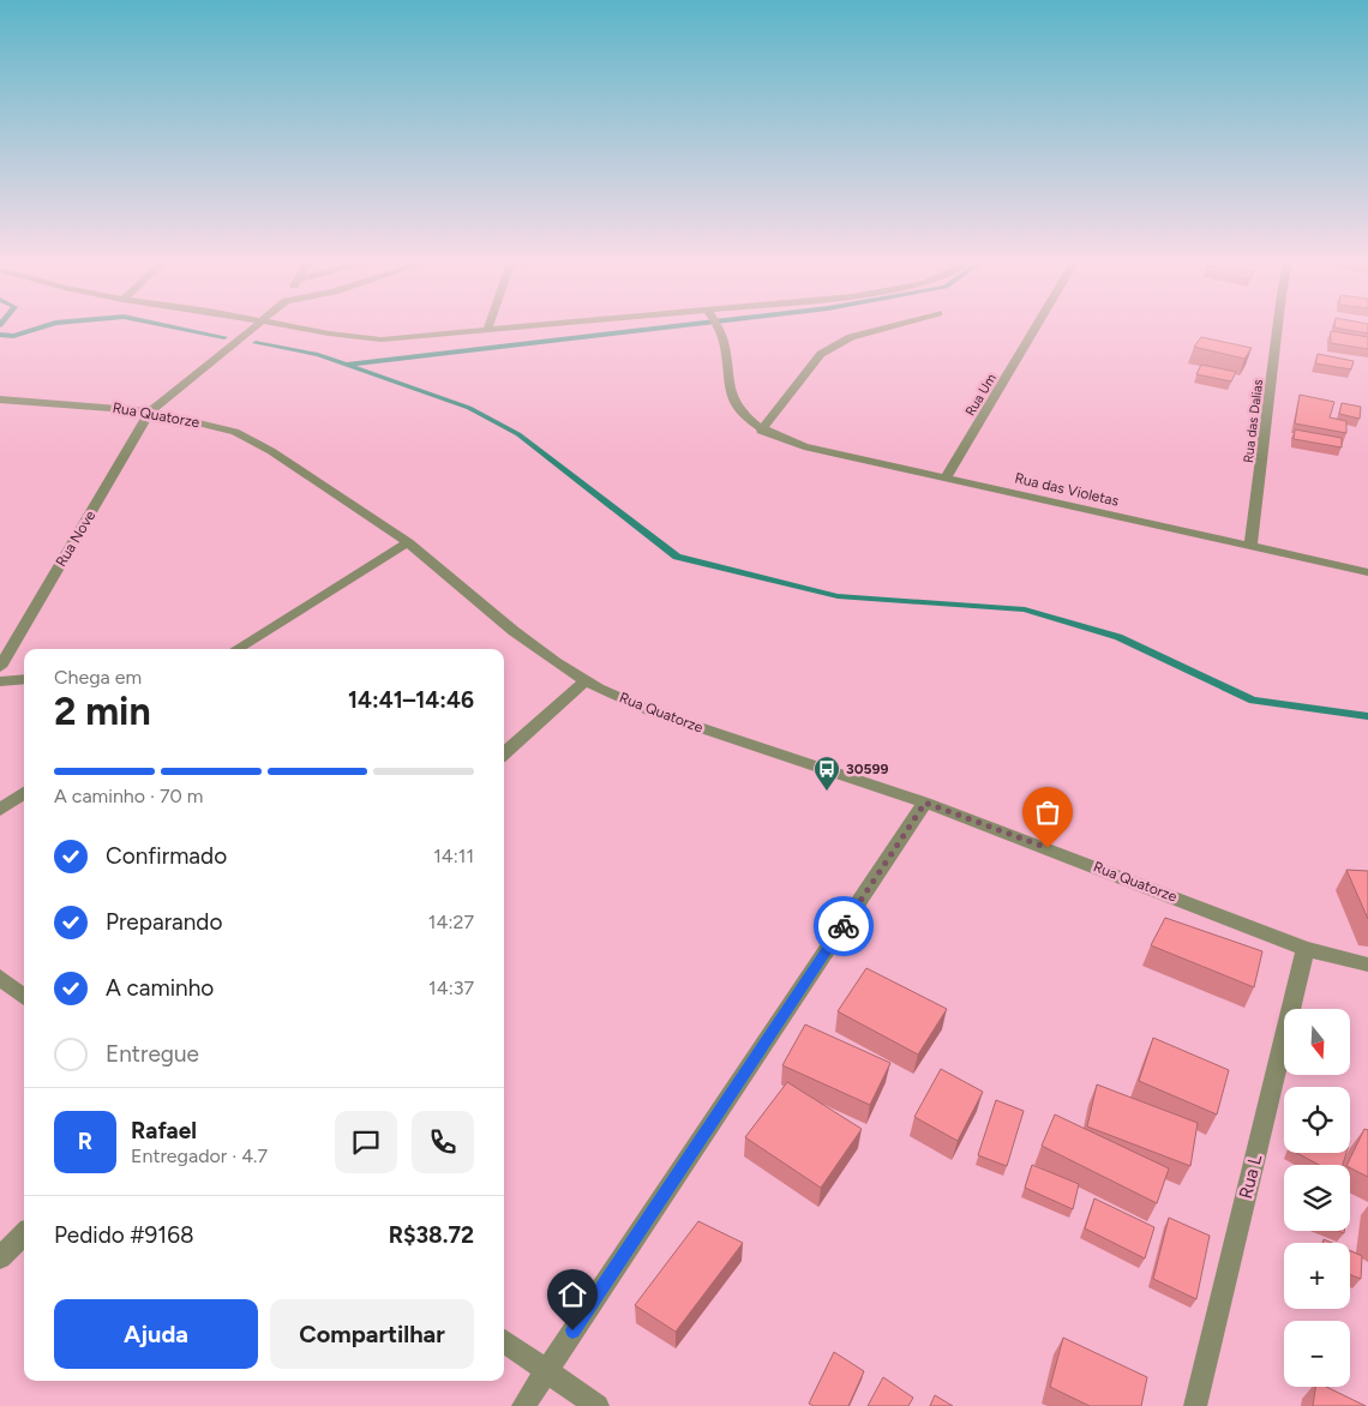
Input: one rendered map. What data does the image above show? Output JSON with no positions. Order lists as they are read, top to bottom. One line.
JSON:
{"streets":{"street":["Rua Um","Rua Quatorze","Rua das Dalias","Rua das Violetas","Rua Nove","Rua L"]},"crossings":[["Rua Um","Rua das Violetas"],["Rua Quatorze","Rua Nove"],["Rua Quatorze","Rua L"],["Rua das Dalias","Rua das Violetas"]],"places":{"bus stop":["30599"]},"north":"bottom","page":{"heading":["2 min","Chega em","14:41–14:46"],"panel":["Rafael","Entregador · 4.7","Pedido #9168","R$38.72"],"bar":"A caminho · 70 m","list":[["Confirmado","14:11"],["Preparando","14:27"],["A caminho","14:37"],"Entregue"],"map_buttons":["+","−"],"round":"R","buttons":["Ajuda","Compartilhar"]}}
